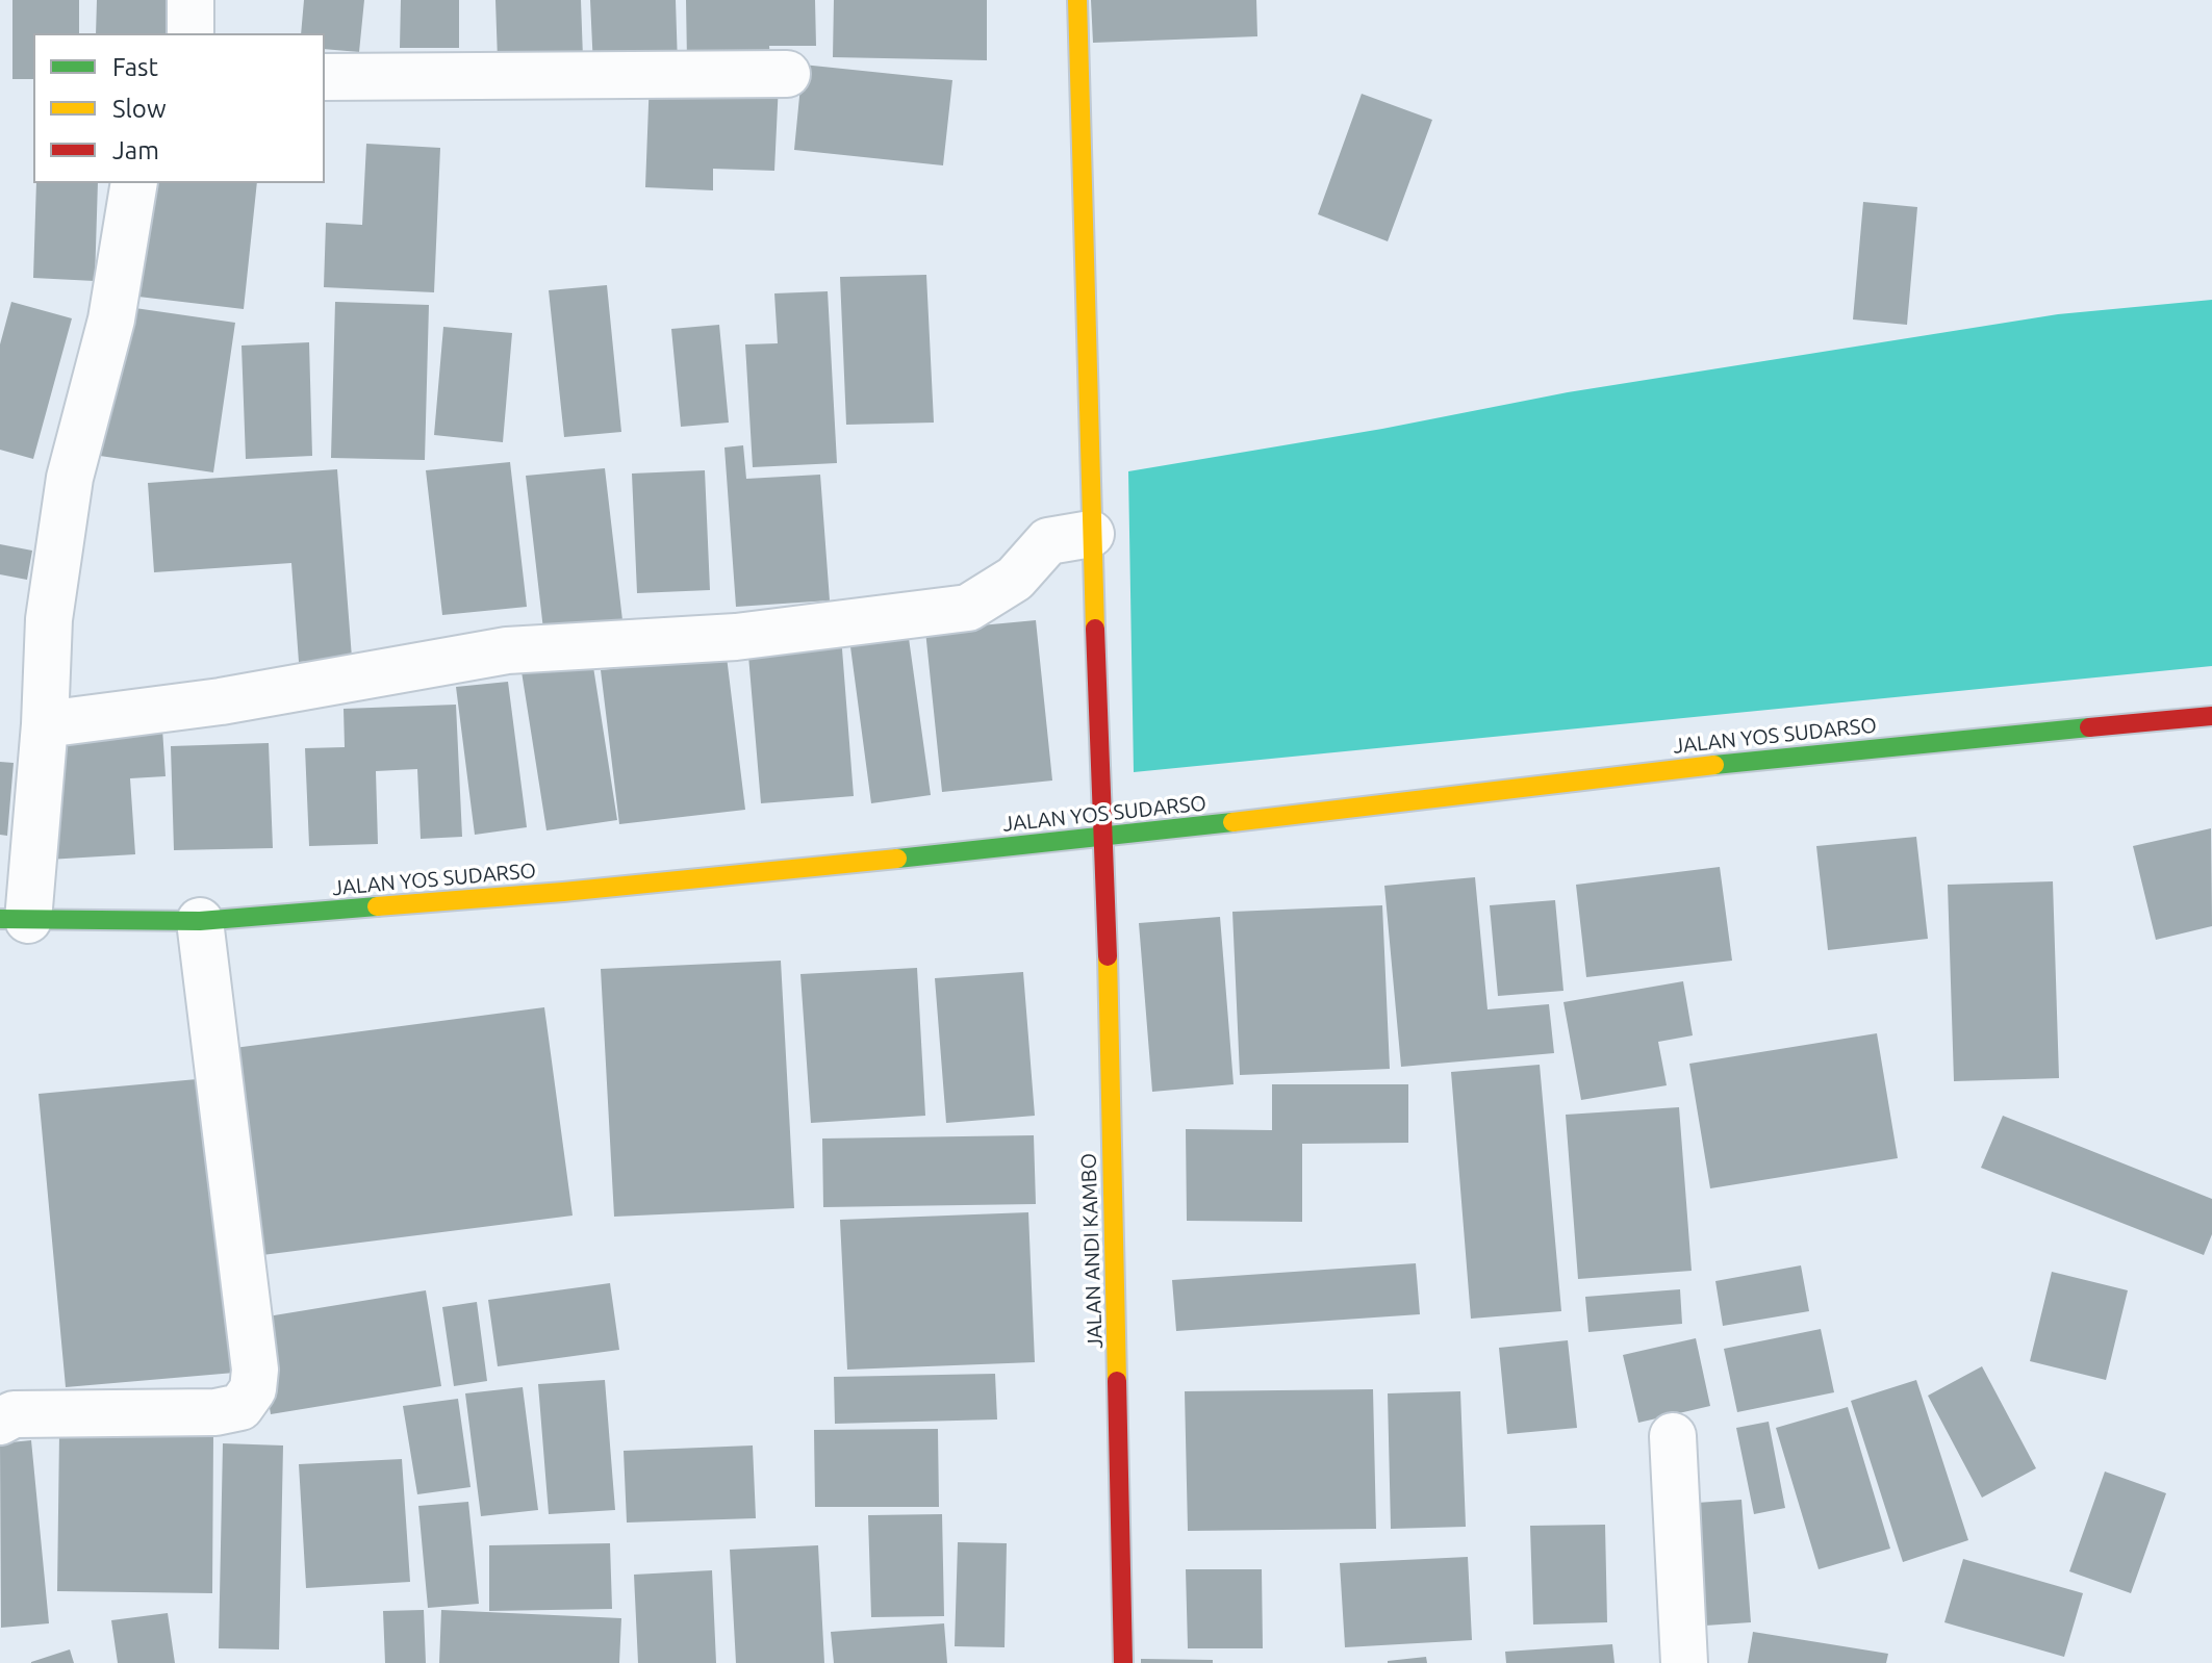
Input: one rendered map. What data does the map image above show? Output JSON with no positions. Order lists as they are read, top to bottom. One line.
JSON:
{"streets":{"street":["JALAN YOS SUDARSO","JALAN ANDI KAMBO"]},"crossings":[["JALAN YOS SUDARSO","JALAN ANDI KAMBO"]],"legend":["Fast","Slow","Jam"]}
